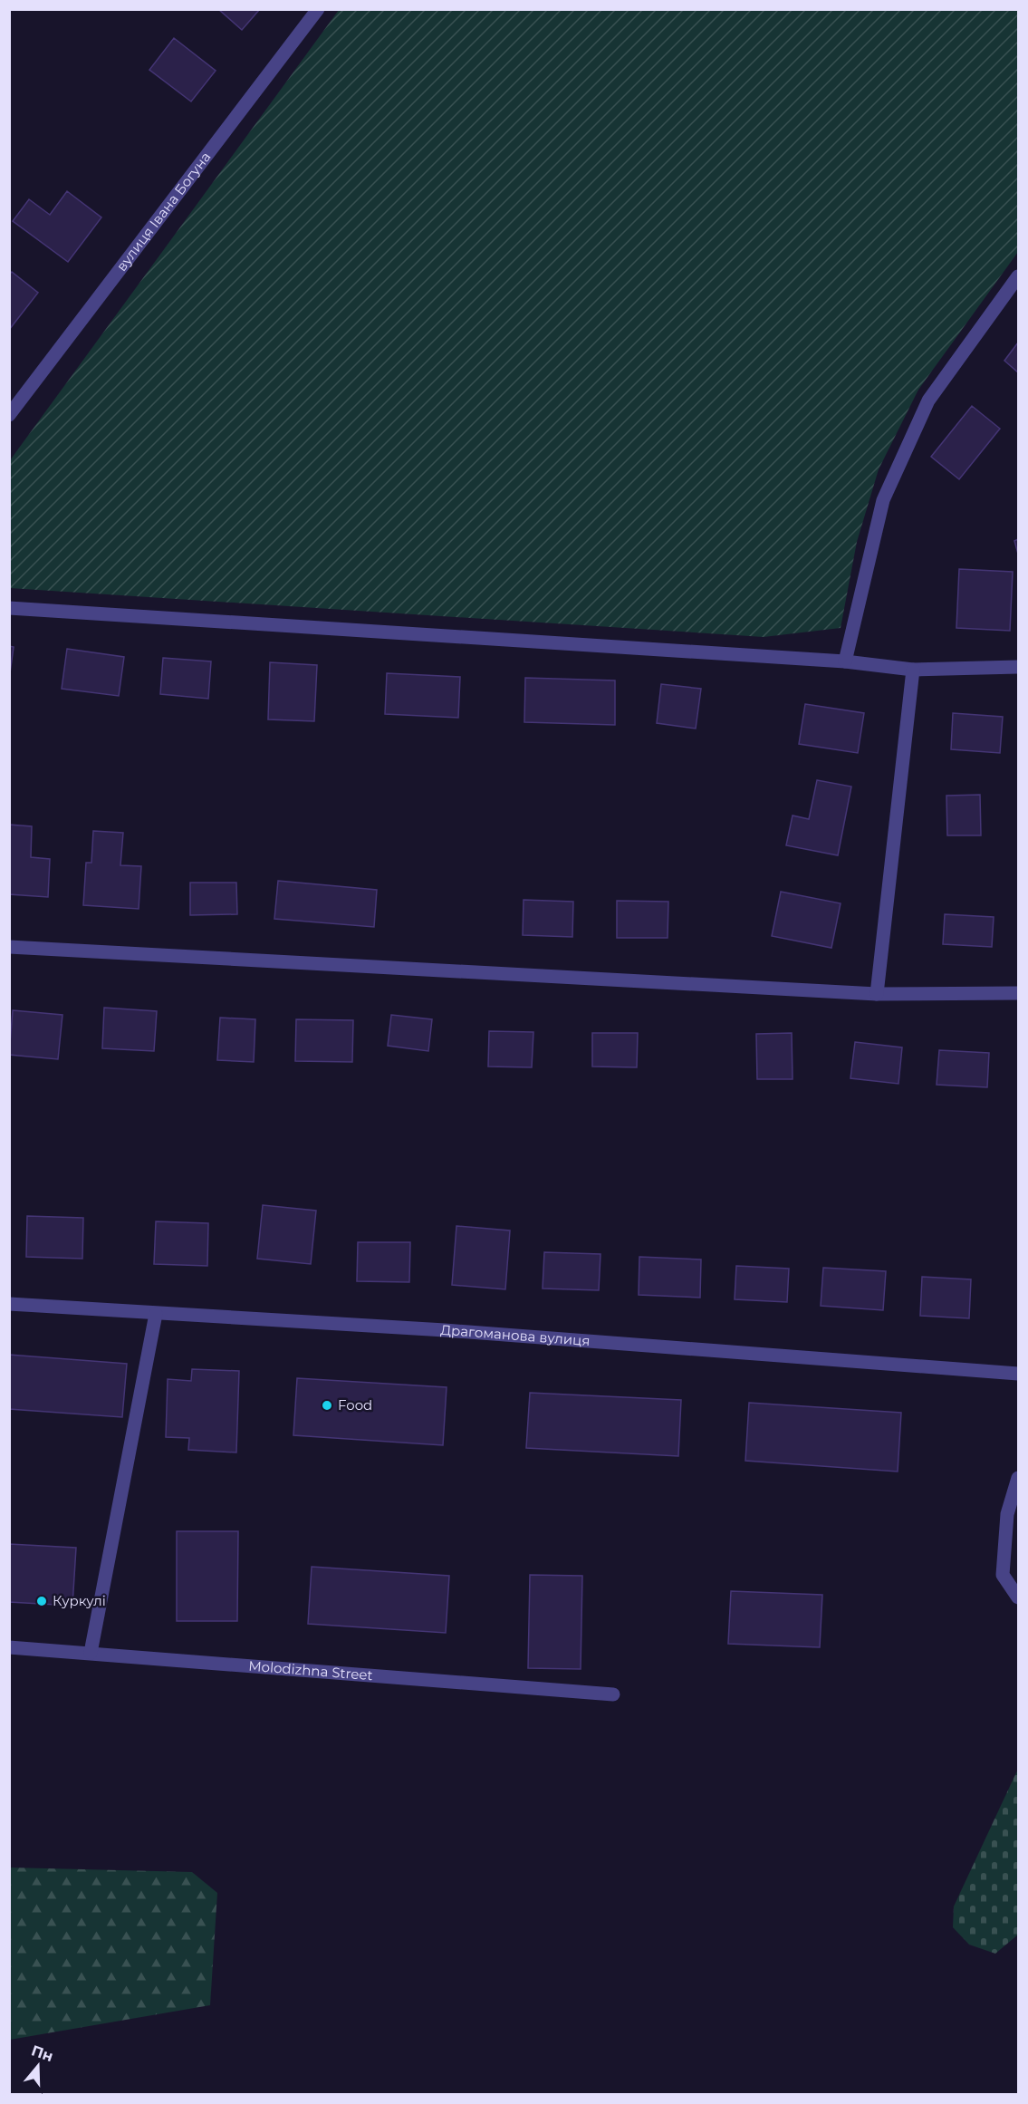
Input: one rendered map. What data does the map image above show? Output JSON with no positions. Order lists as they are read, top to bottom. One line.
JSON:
{"streets":{"street":["вулиця Івана Богуна","Драгоманова вулиця","Molodizhna Street"]},"places":["Food","Куркулі"],"north":"top"}
